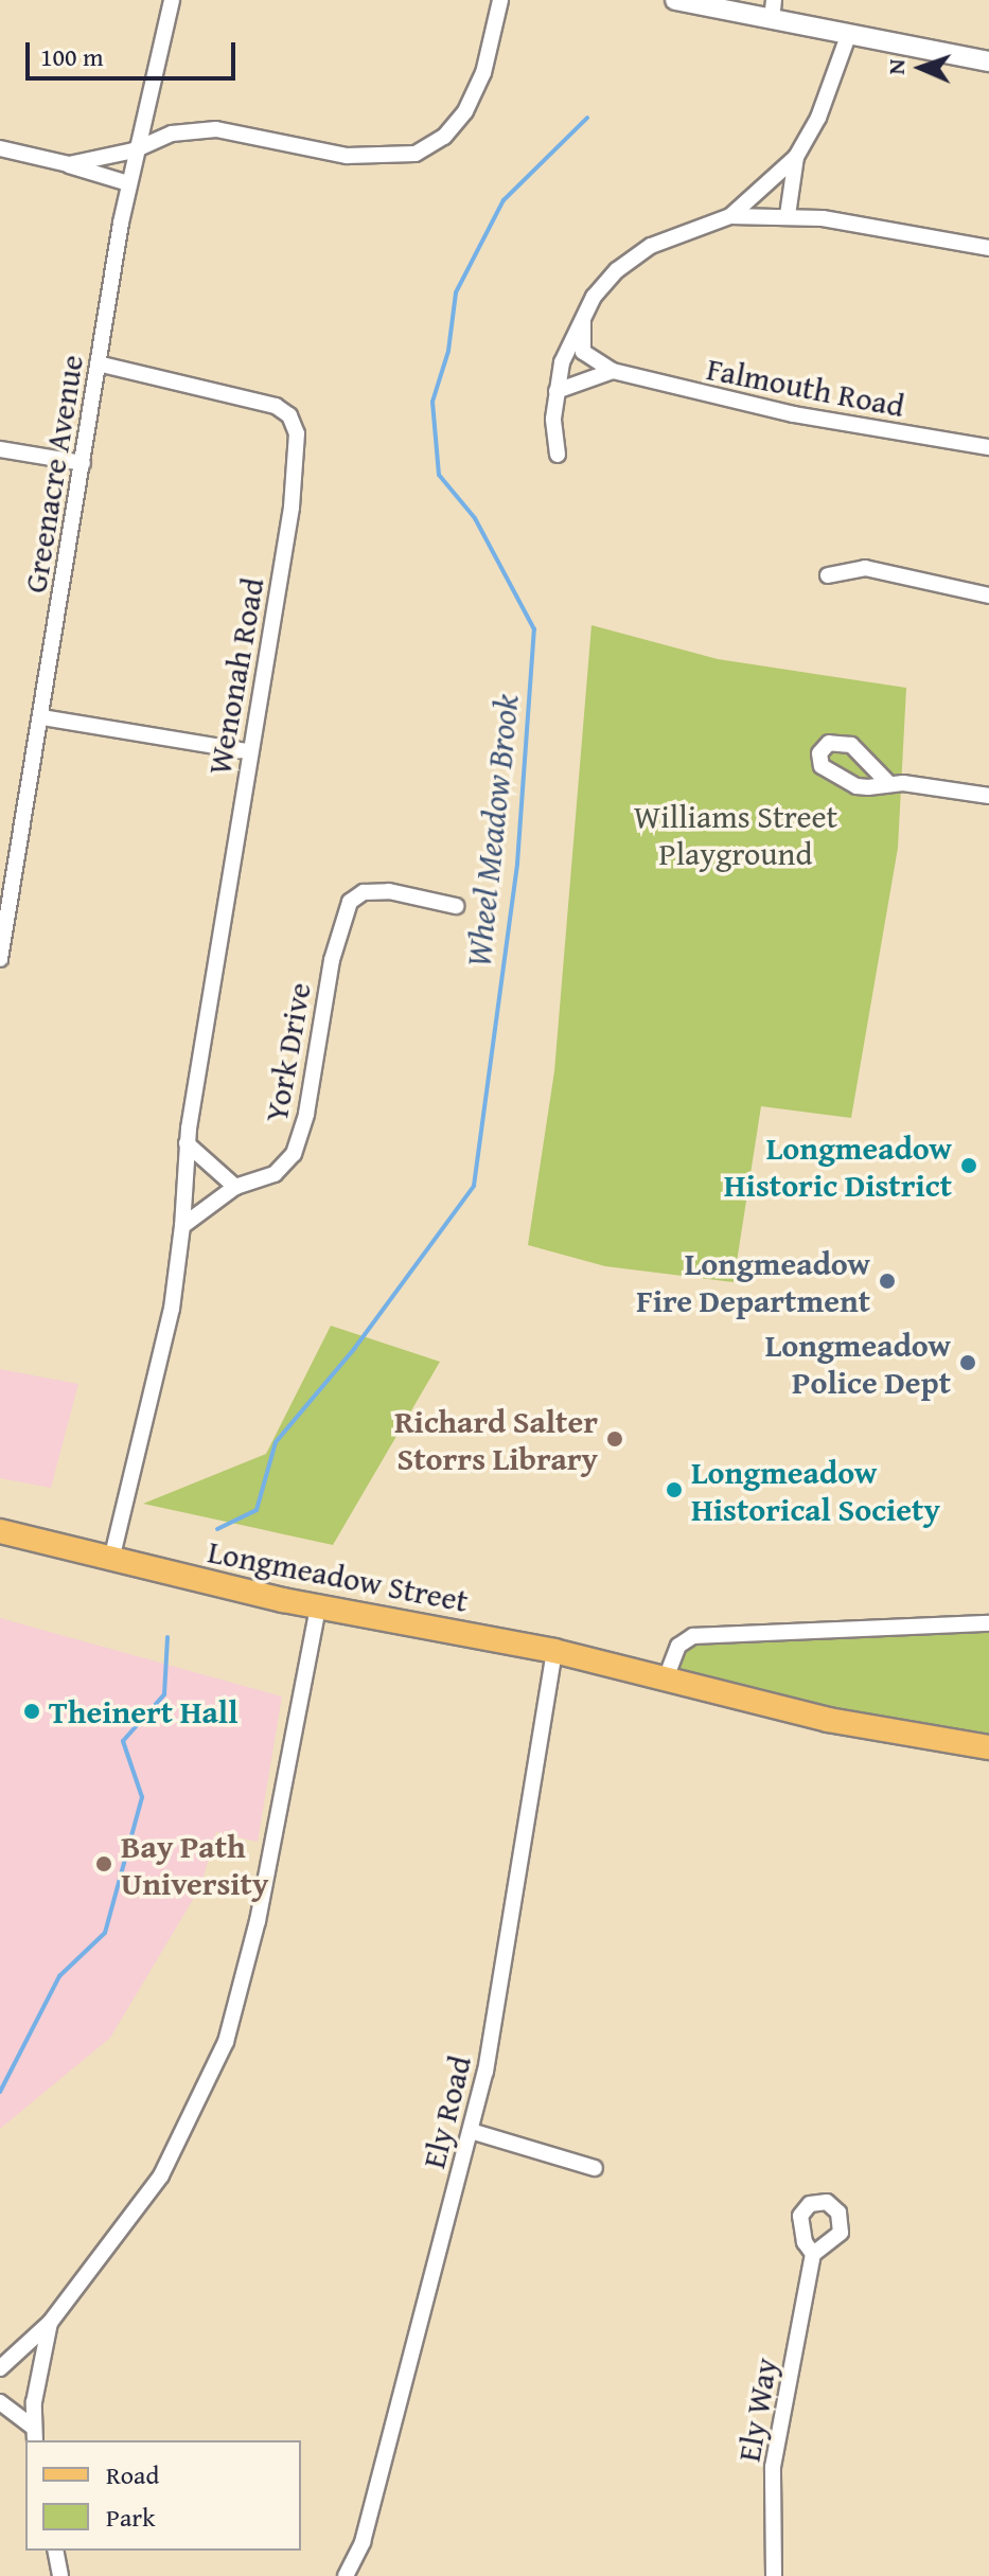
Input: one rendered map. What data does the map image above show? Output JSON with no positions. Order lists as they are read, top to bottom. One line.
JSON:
{"streets":{"main road":["Longmeadow Street"],"street":["Falmouth Road","Greenacre Avenue","Wenonah Road","York Drive","Ely Road","Ely Way"]},"crossings":[["Greenacre Avenue","Wenonah Road"],["Wenonah Road","York Drive"],["Longmeadow Street","Ely Road"]],"water":["Wheel Meadow Brook"],"parks":["Williams Street Playground"],"places":["Longmeadow Historic District","Longmeadow Fire Department","Longmeadow Police Dept","Richard Salter Storrs Library","Longmeadow Historical Society","Theinert Hall","Bay Path University"],"legend":["Road","Park"],"scale_bar":"100 m","north":"left"}
